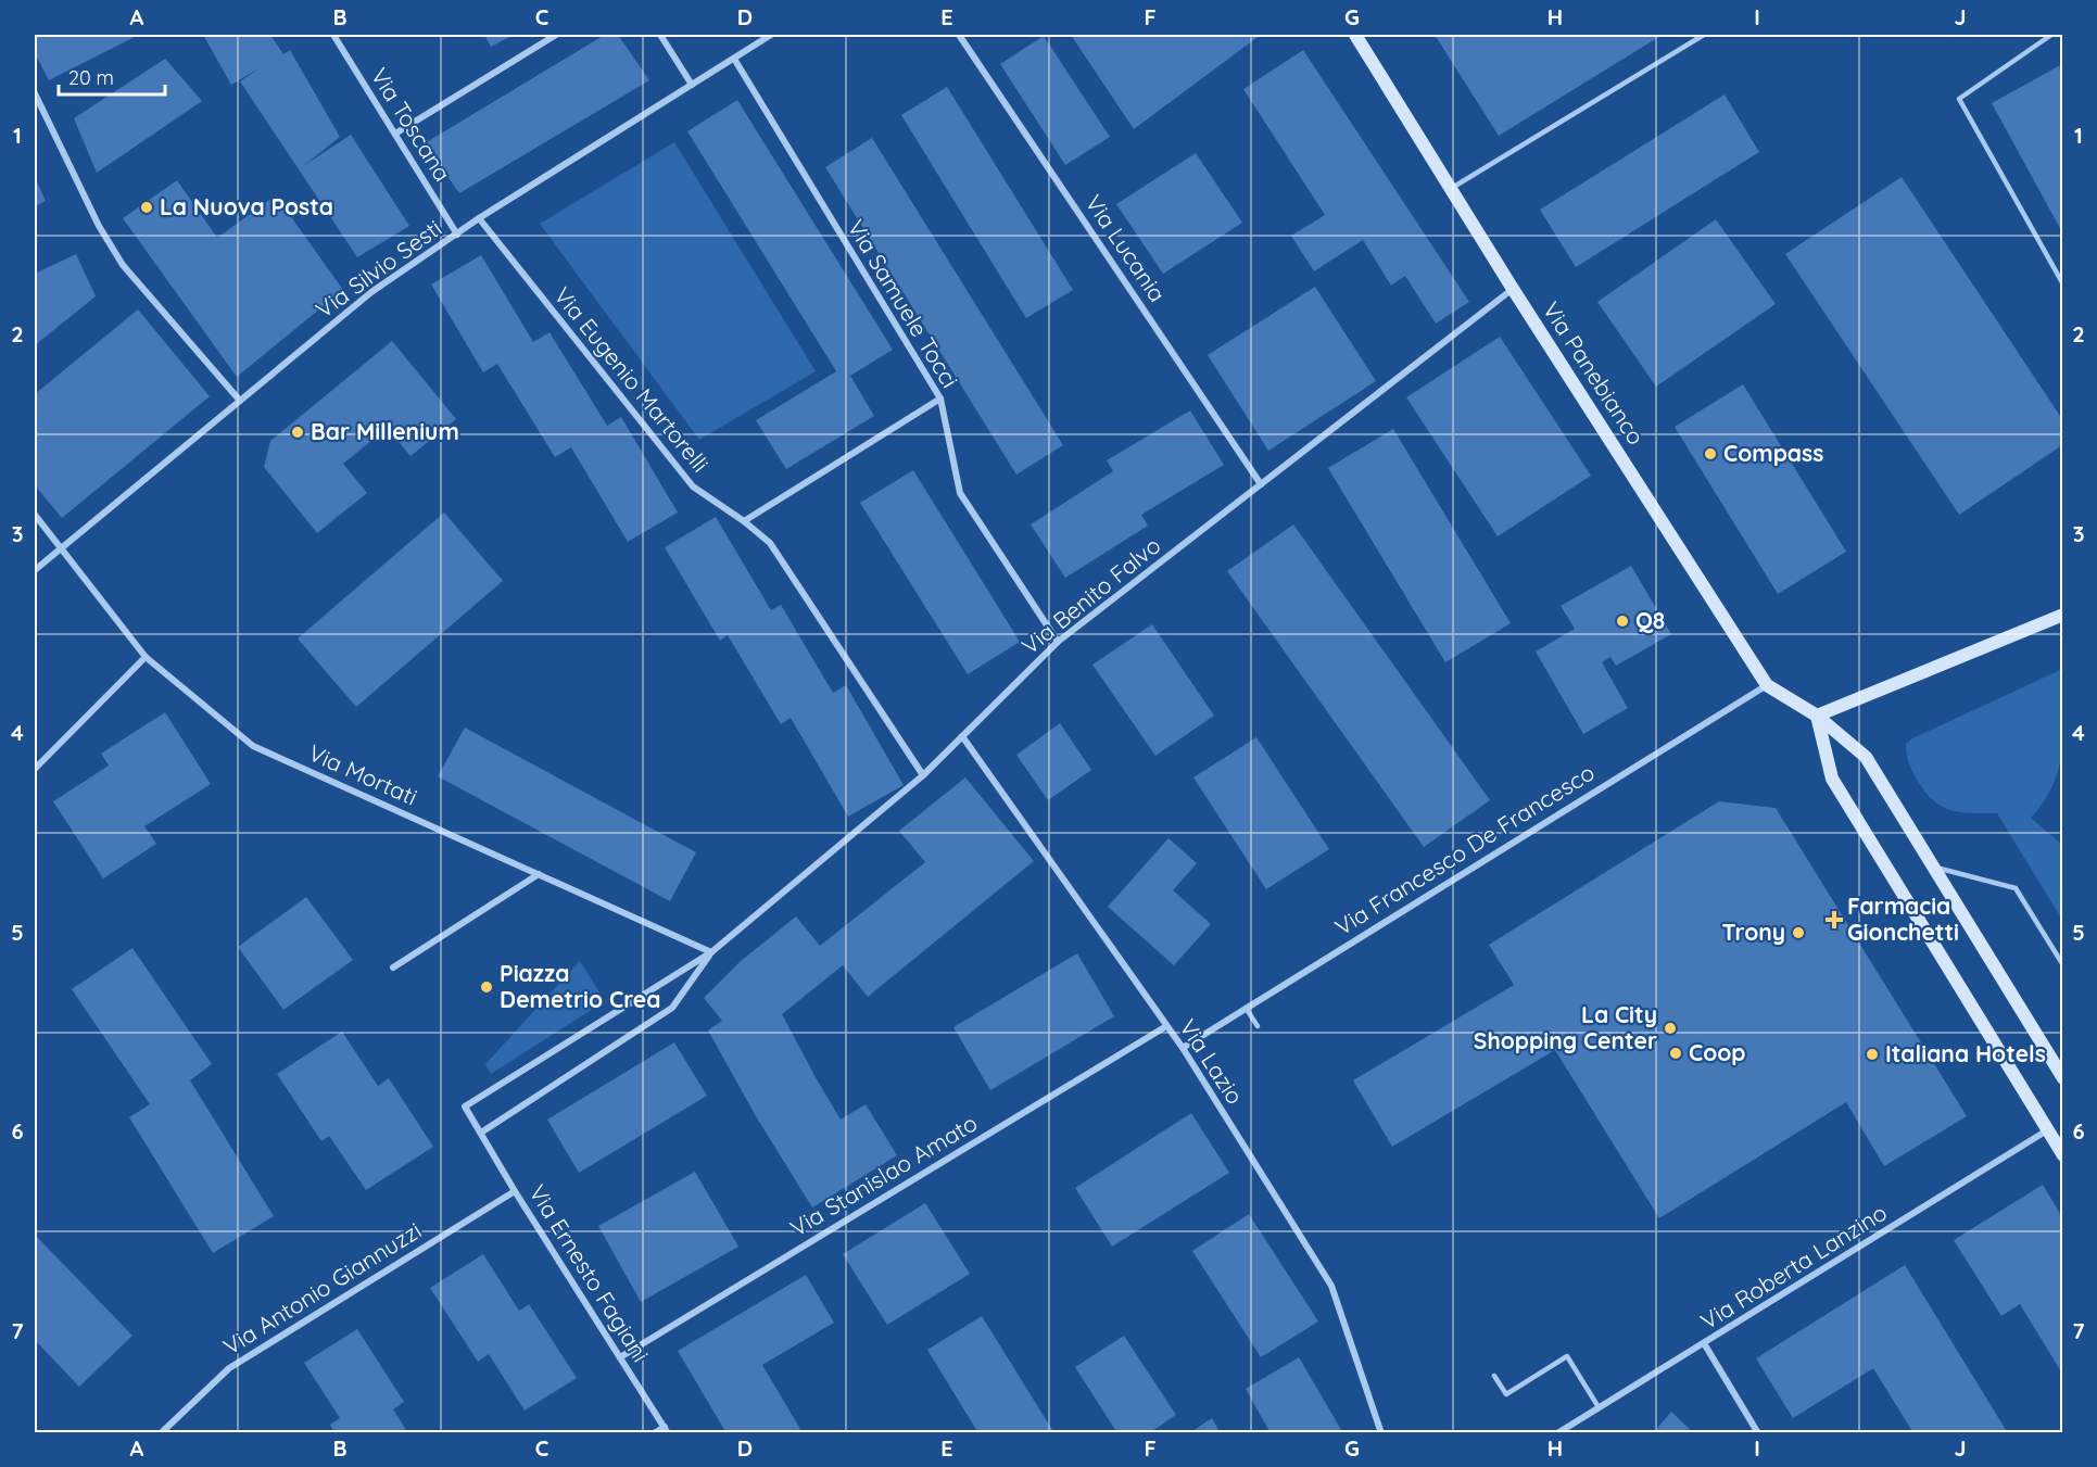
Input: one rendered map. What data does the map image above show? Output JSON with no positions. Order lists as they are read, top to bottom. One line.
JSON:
{"streets":{"street":["Via Toscana","Via Lucania","Via Silvio Sesti","Via Samuele Tocci","Via Panebianco","Via Eugenio Martorelli","Via Benito Falvo","Via Mortati","Via Francesco De Francesco","Via Lazio","Via Stanislao Amato","Via Roberta Lanzino","Via Ernesto Fagiani","Via Antonio Giannuzzi"]},"crossings":[["Via Toscana","Via Silvio Sesti"],["Via Lucania","Via Benito Falvo"],["Via Silvio Sesti","Via Samuele Tocci"],["Via Silvio Sesti","Via Eugenio Martorelli"],["Via Silvio Sesti","Via Mortati"],["Via Samuele Tocci","Via Benito Falvo"],["Via Panebianco","Via Benito Falvo"],["Via Panebianco","Via Francesco De Francesco"],["Via Eugenio Martorelli","Via Benito Falvo"],["Via Benito Falvo","Via Mortati"],["Via Benito Falvo","Via Lazio"],["Via Benito Falvo","Via Ernesto Fagiani"],["Via Francesco De Francesco","Via Lazio"],["Via Lazio","Via Stanislao Amato"],["Via Stanislao Amato","Via Ernesto Fagiani"],["Via Ernesto Fagiani","Via Antonio Giannuzzi"]],"places":{"other":["La Nuova Posta","Bar Millenium","Compass","Q8","Trony","Piazza Demetrio Crea","La City Shopping Center","Coop","Italiana Hotels"],"health":["Farmacia Gionchetti"]},"scale_bar":"20 m","grid":{"columns":["A","B","C","D","E","F","G","H","I","J"],"rows":["1","2","3","4","5","6","7"]}}
